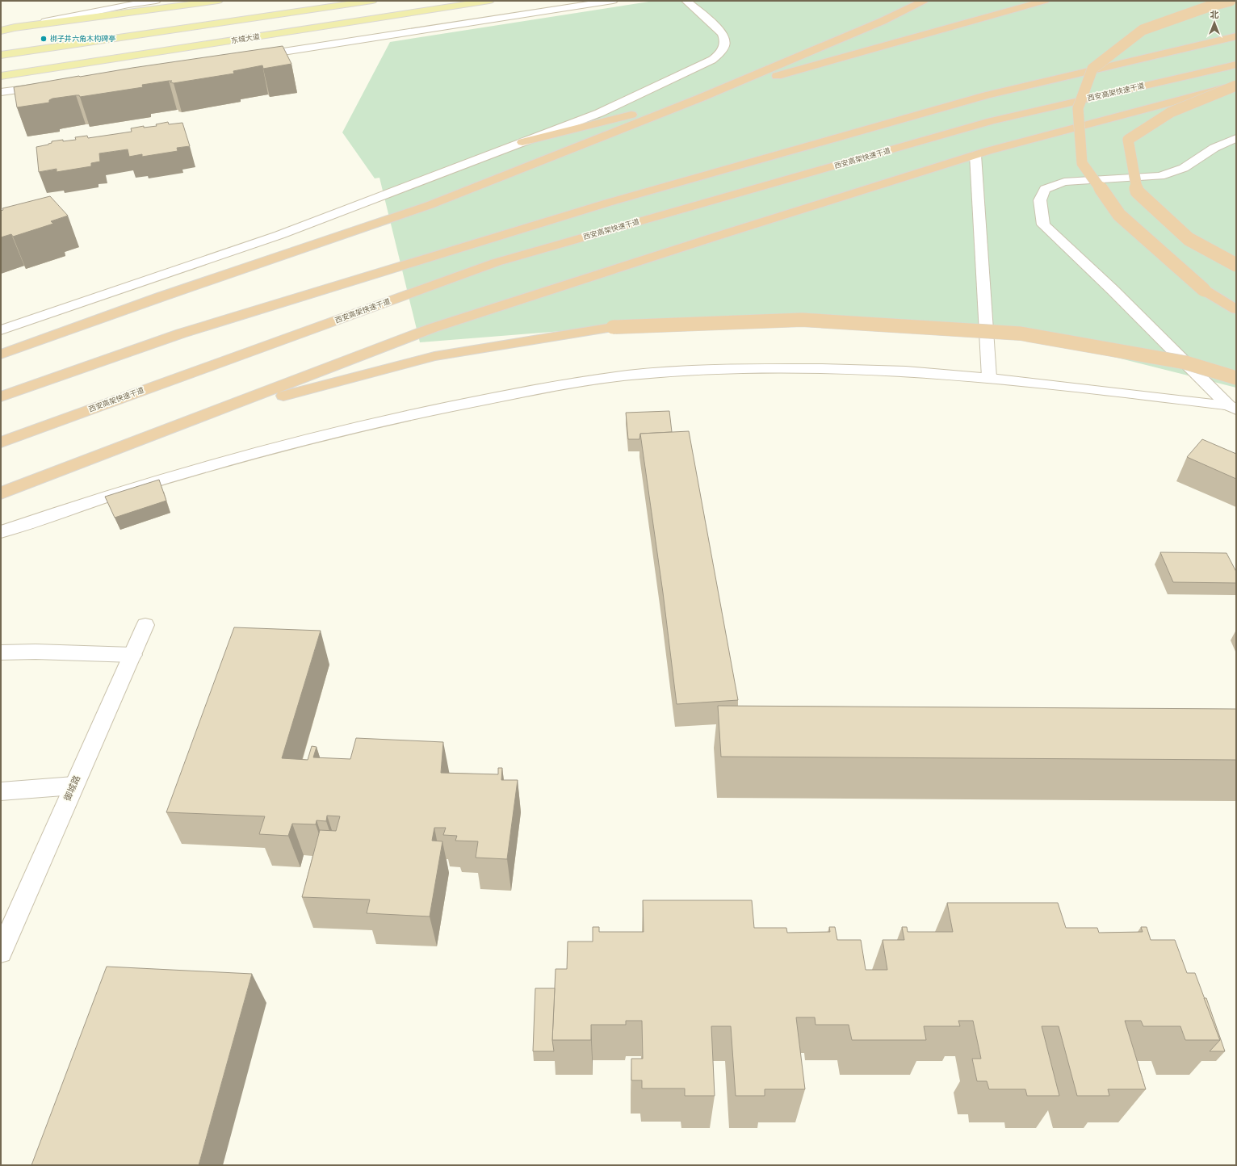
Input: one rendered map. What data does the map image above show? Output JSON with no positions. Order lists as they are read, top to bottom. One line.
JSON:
{"streets":{"highway":["西安高架快速干道"],"main road":["东城大道"],"street":["御城路"]},"places":["梆子井六角木构碑亭"],"north":"top"}
